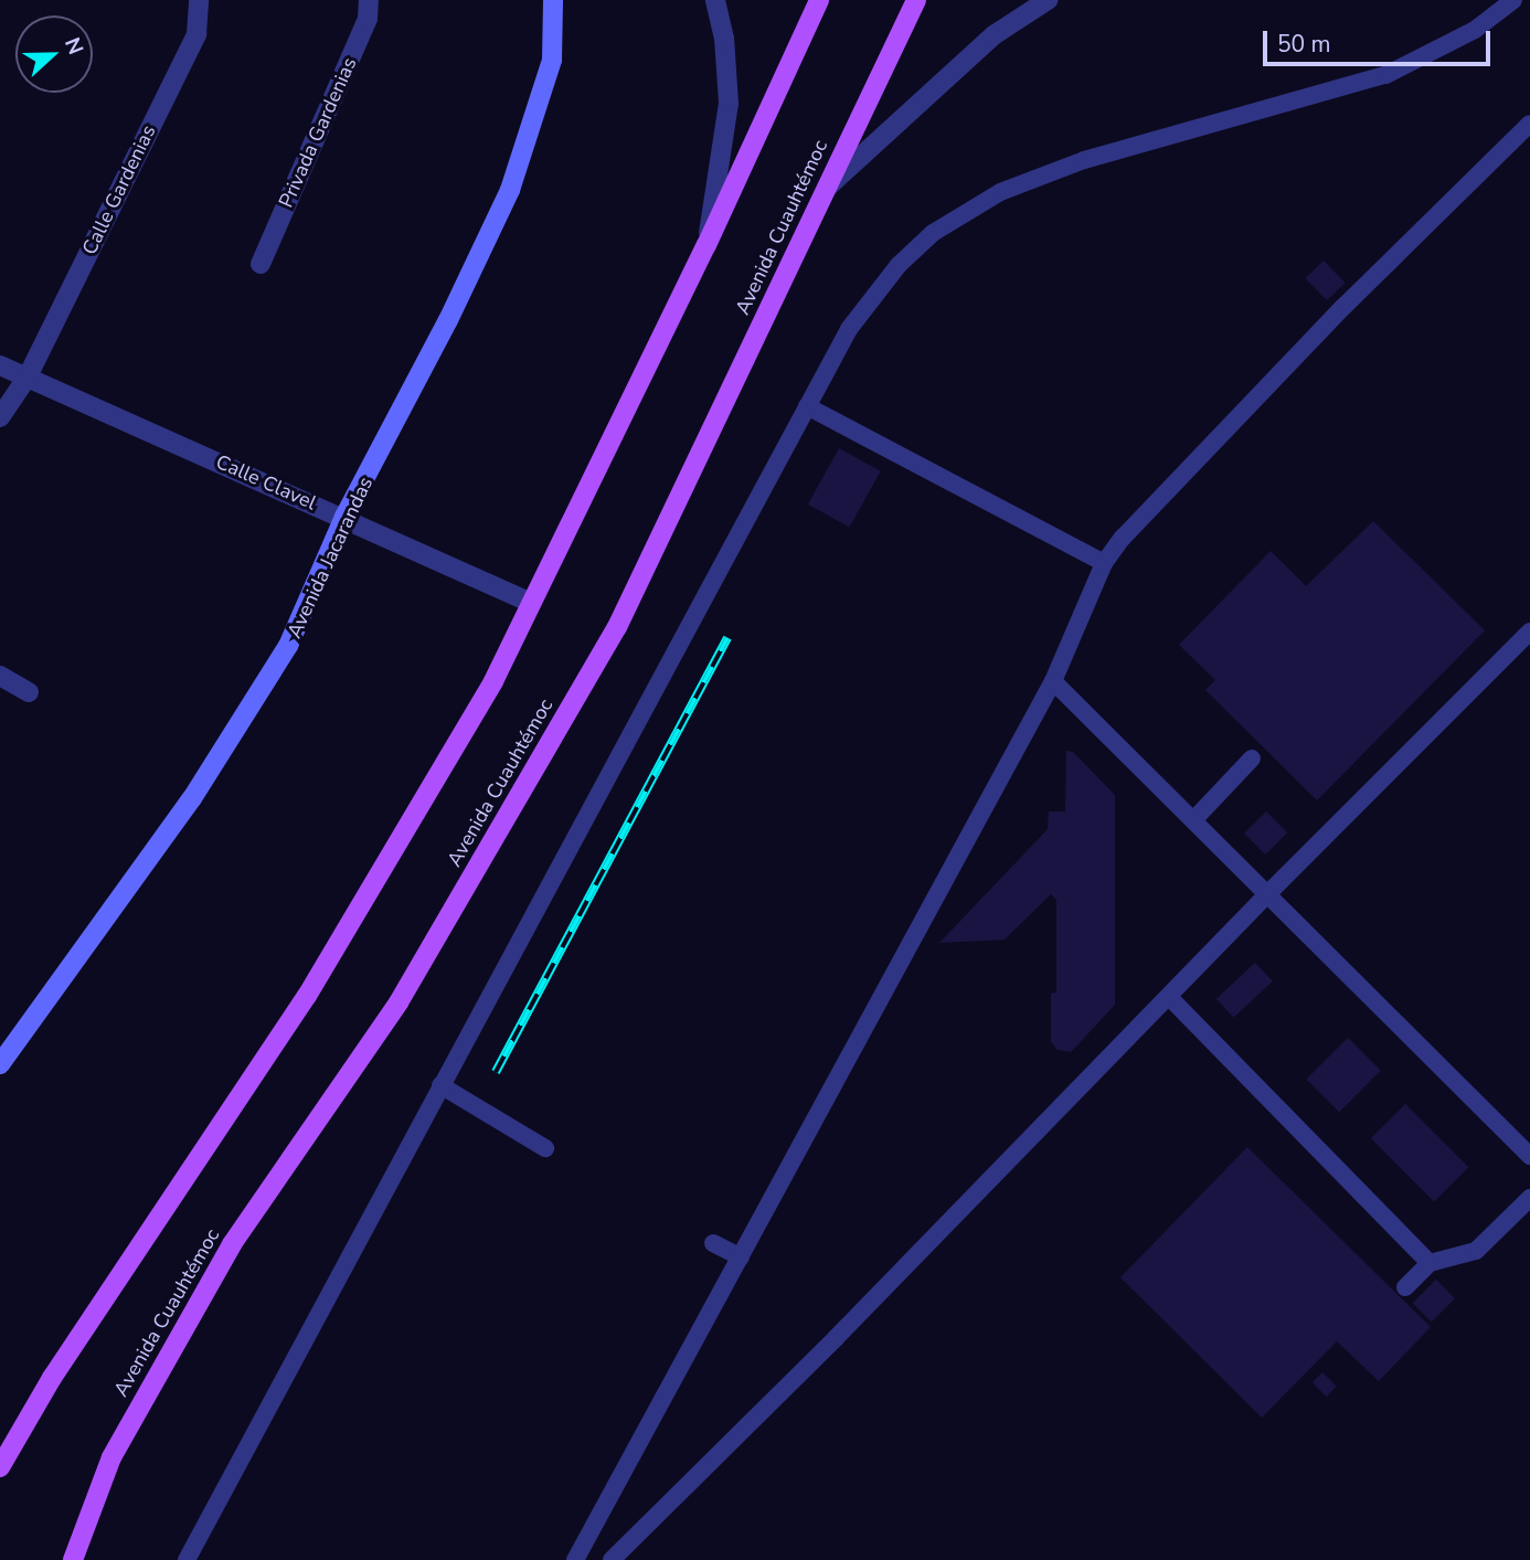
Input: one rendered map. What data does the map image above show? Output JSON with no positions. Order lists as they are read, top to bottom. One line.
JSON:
{"streets":{"main road":["Avenida Cuauhtémoc","Avenida Jacarandas"],"street":["Privada Gardenias","Calle Gardenias","Calle Clavel"]},"crossings":[["Calle Gardenias","Calle Clavel"],["Calle Clavel","Avenida Jacarandas"]],"scale_bar":"50 m","north":"right"}
